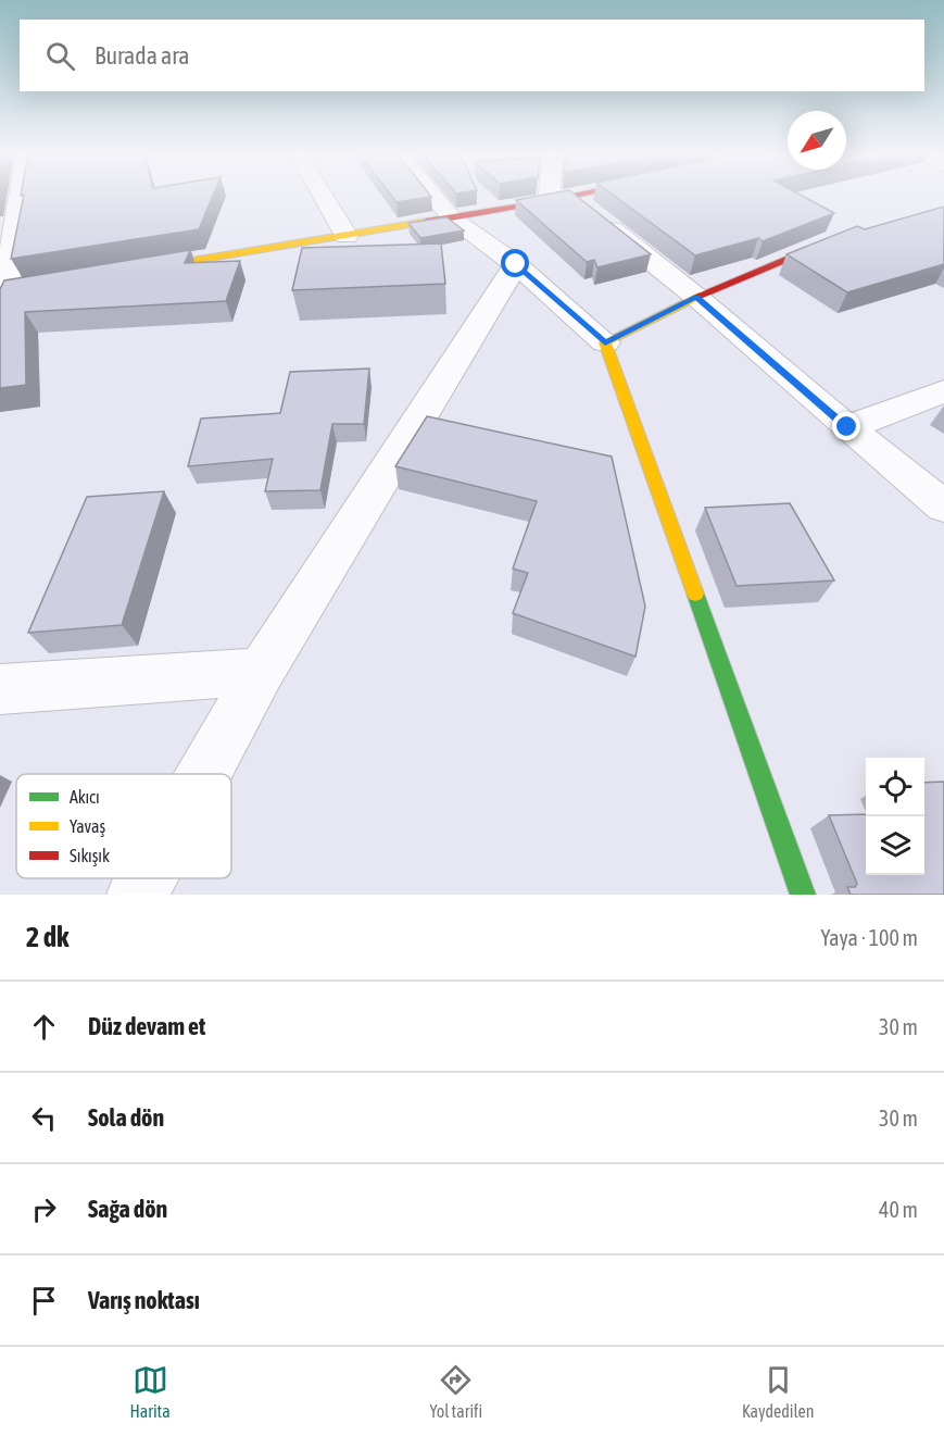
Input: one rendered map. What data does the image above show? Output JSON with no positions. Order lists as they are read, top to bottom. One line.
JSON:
{"legend":["Akıcı","Yavaş","Sıkışık"],"north":"bottom left","page":{"search":"Burada ara","heading":["2 dk","Yaya · 100 m"],"list":[["Düz devam et","30 m"],["Sola dön","30 m"],["Sağa dön","40 m"],"Varış noktası"],"nav":["Harita","Yol tarifi","Kaydedilen"]}}
